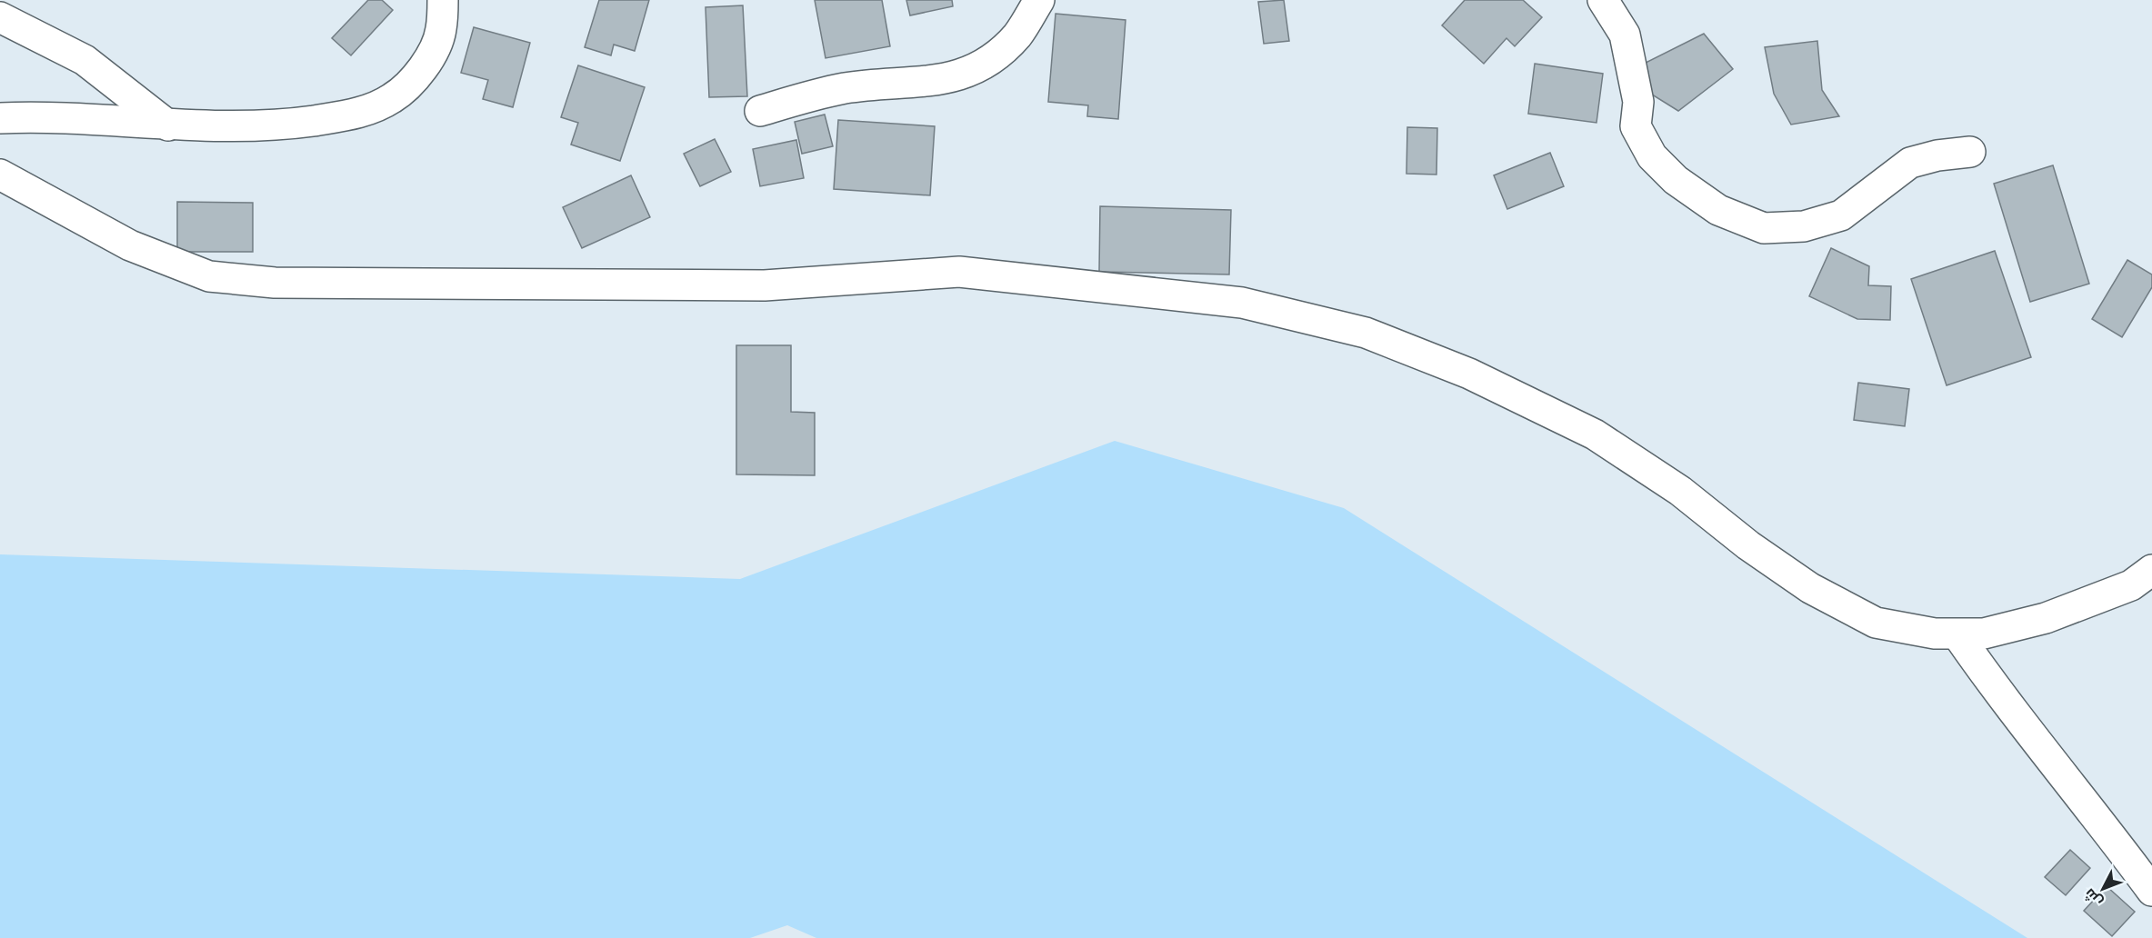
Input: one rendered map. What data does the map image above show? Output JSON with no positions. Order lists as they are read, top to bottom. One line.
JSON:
{"north":"bottom left"}
